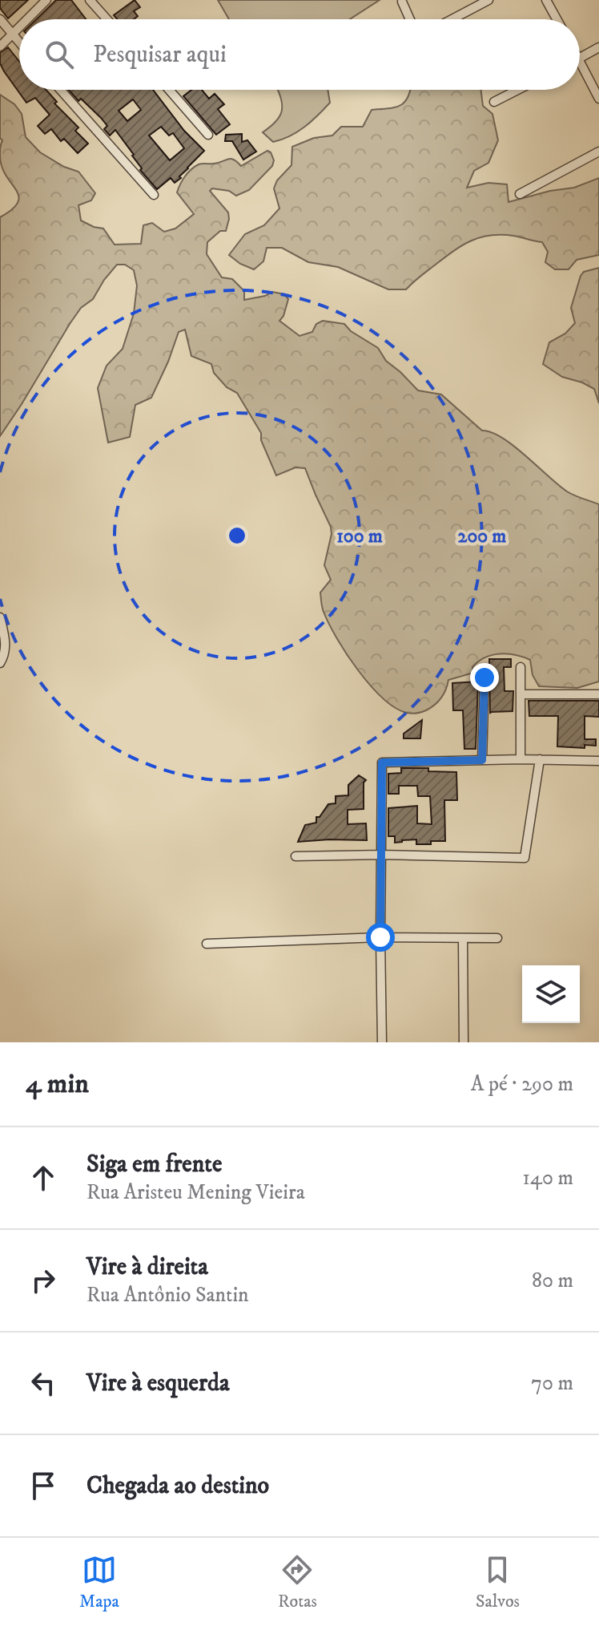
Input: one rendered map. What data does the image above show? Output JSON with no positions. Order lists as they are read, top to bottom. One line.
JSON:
{"page":{"search":"Pesquisar aqui","heading":["4 min","A pé · 290 m"],"list":[["Siga em frente","Rua Aristeu Mening Vieira","140 m"],["Vire à direita","Rua Antônio Santin","80 m"],["Vire à esquerda","70 m"],"Chegada ao destino"],"nav":["Mapa","Rotas","Salvos"]},"rings":["100 m","200 m"]}
